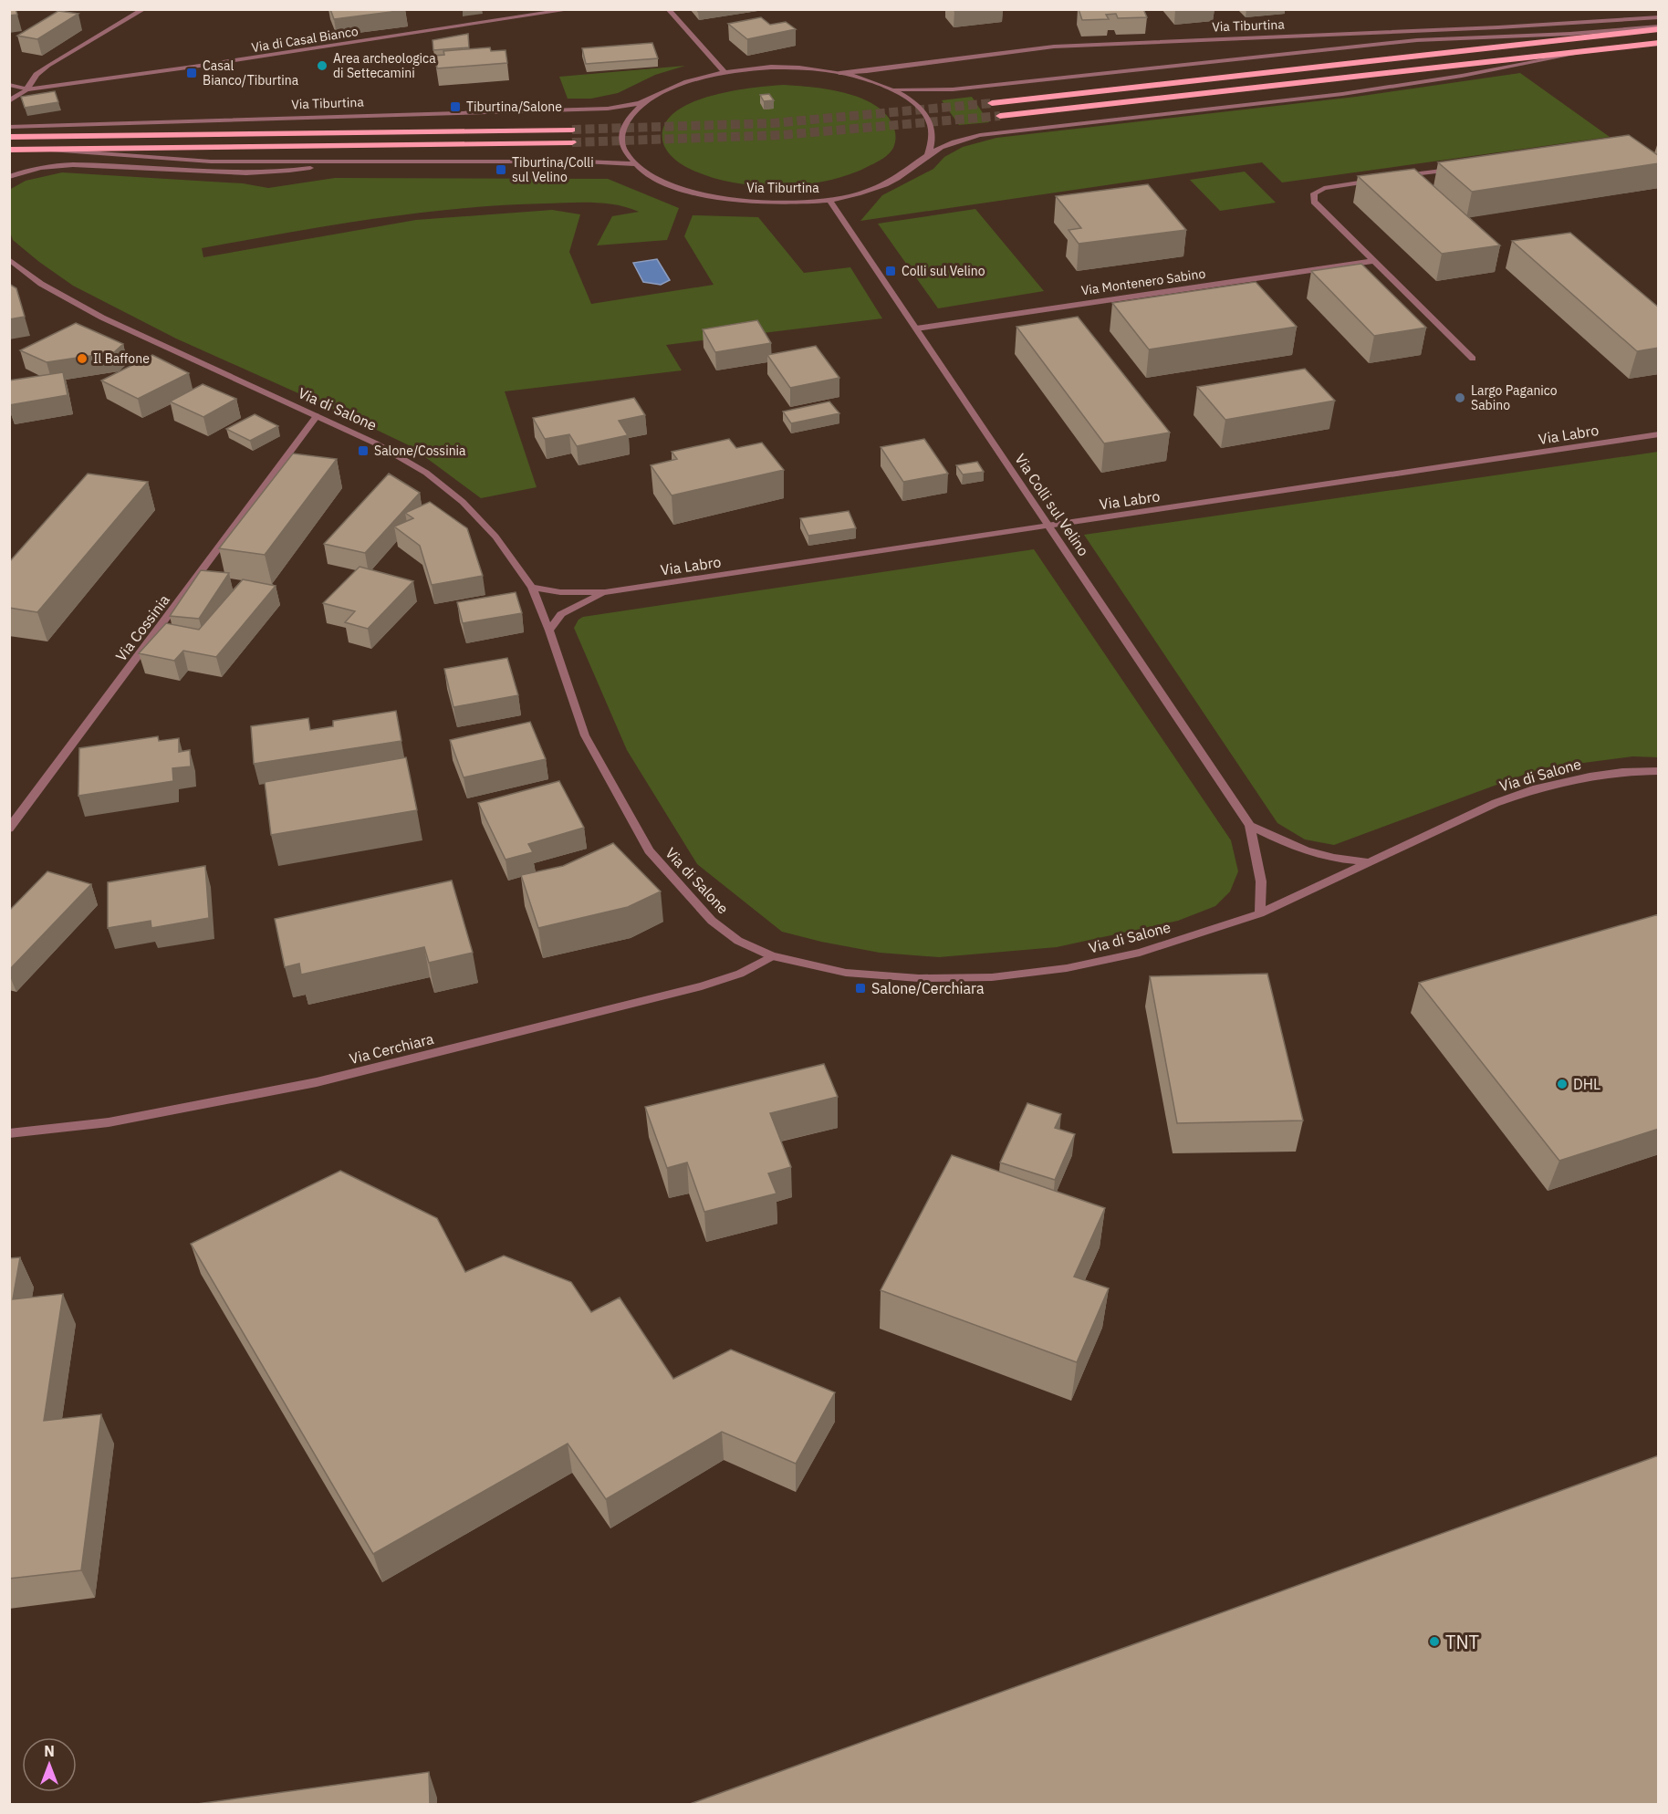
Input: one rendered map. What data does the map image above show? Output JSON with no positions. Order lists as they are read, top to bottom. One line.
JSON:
{"streets":{"main road":["Via Tiburtina"],"street":["Via di Casal Bianco","Via Montenero Sabino","Via di Salone","Via Labro","Via Colli sul Velino","Via Cossinia","Via Cerchiara"]},"crossings":[["Via Tiburtina","Via Colli sul Velino"],["Via Montenero Sabino","Via Colli sul Velino"],["Via di Salone","Via Labro"],["Via di Salone","Via Colli sul Velino"],["Via di Salone","Via Cossinia"],["Via di Salone","Via Cerchiara"],["Via Labro","Via Colli sul Velino"]],"places":{"other":["Area archeologica di Settecamini","Il Baffone","Largo Paganico Sabino","DHL","TNT"],"transit":["Casal Bianco/Tiburtina","Tiburtina/Salone","Tiburtina/Colli sul Velino","Colli sul Velino","Salone/Cossinia","Salone/Cerchiara"]},"north":"top"}
